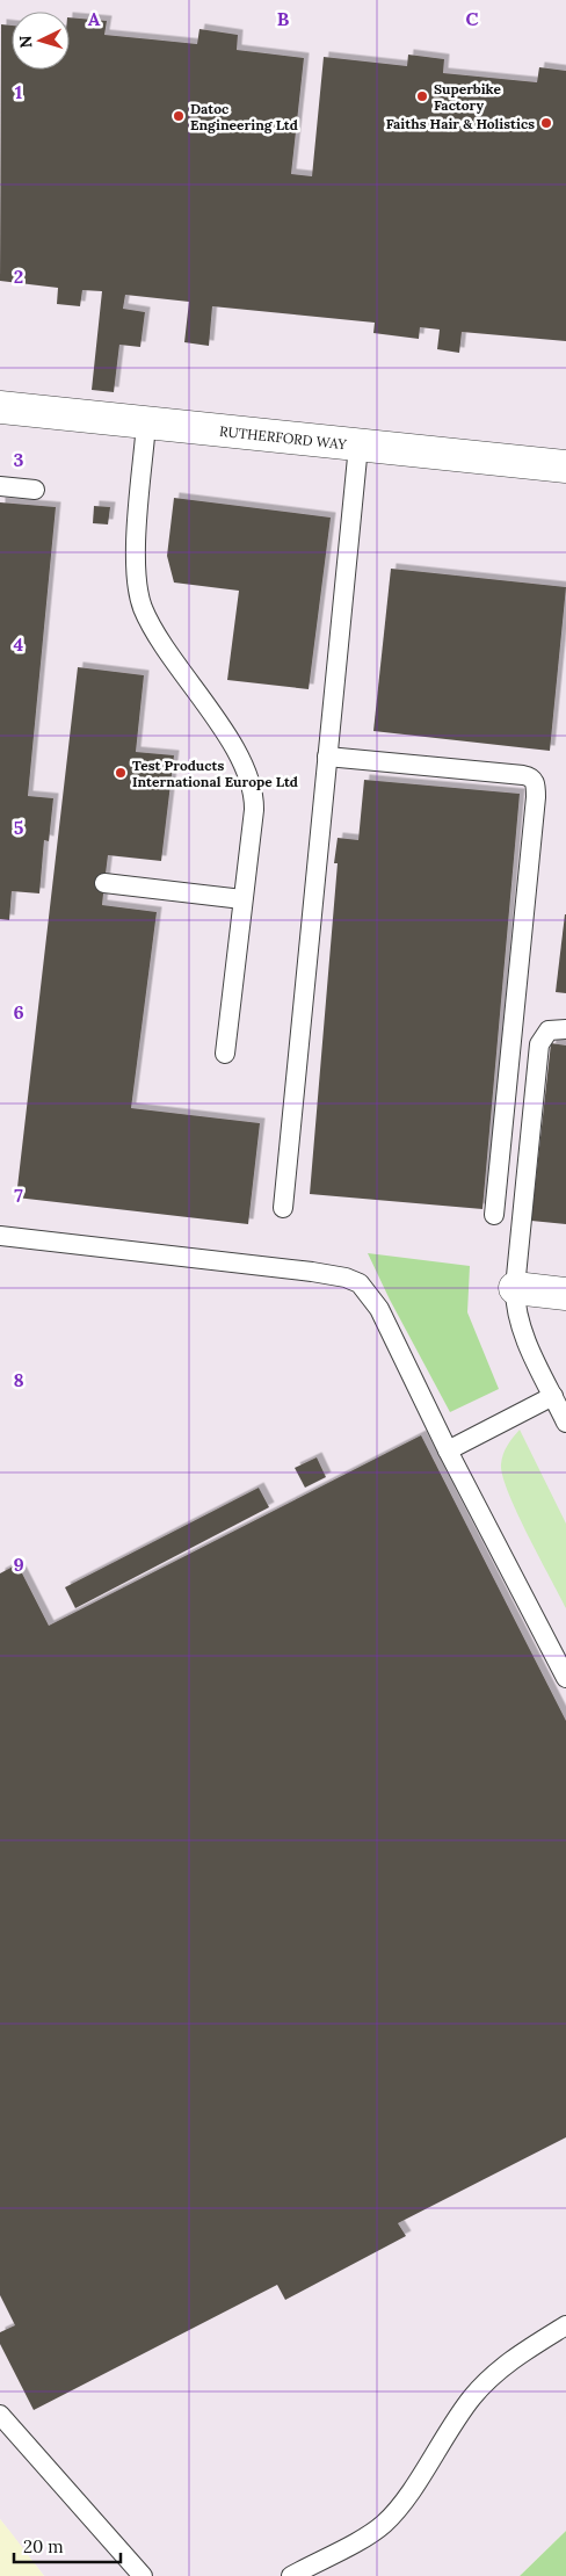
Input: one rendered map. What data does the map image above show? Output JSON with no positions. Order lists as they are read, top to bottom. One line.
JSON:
{"streets":{"street":["RUTHERFORD WAY"]},"places":["Superbike Factory","Datoc Engineering Ltd","Faiths Hair & Holistics","Test Products International Europe Ltd"],"scale_bar":"20 m","north":"left","grid":{"columns":["A","B","C"],"rows":["1","2","3","4","5","6","7","8","9"]}}
